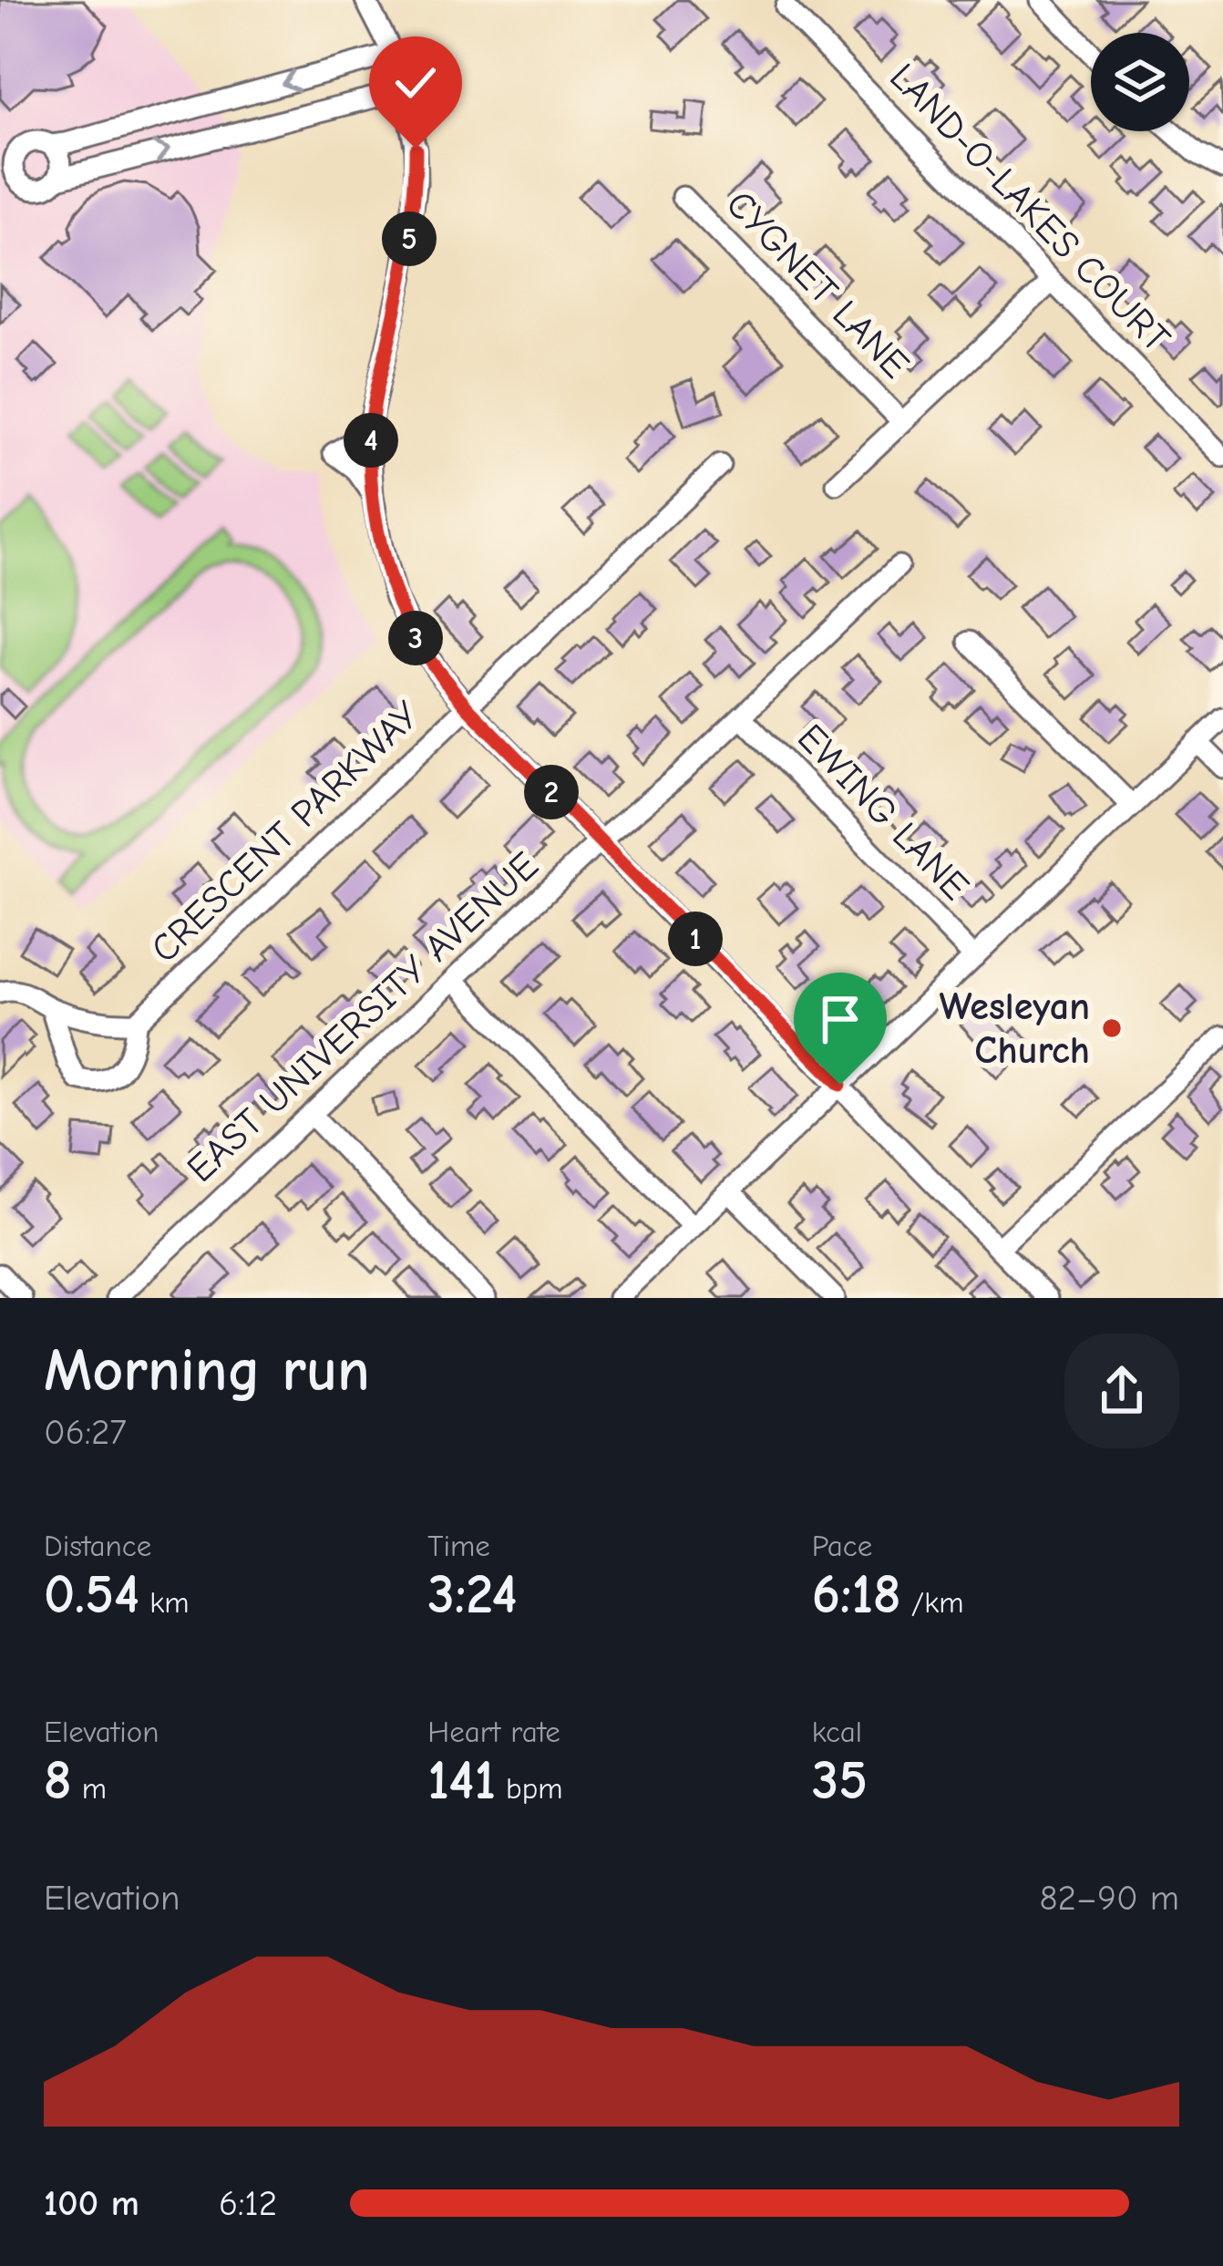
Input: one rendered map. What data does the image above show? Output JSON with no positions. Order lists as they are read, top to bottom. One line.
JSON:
{"streets":{"street":["LAND-O-LAKES COURT","CYGNET LANE","EWING LANE","CRESCENT PARKWAY","EAST UNIVERSITY AVENUE"]},"crossings":[["EWING LANE","EAST UNIVERSITY AVENUE"]],"places":["Wesleyan Church"],"page":{"pins":["5","4","3","2","1"],"heading":["Morning run","06:27"],"stats":[["Distance","0.54 km"],["Time","3:24"],["Pace","6:18 /km"],["Elevation","8 m"],["Heart rate","141 bpm"],["kcal","35"]],"chart":["Elevation","82–90 m"],"list":[{"name":"100 m","note":"6:12"}]}}
